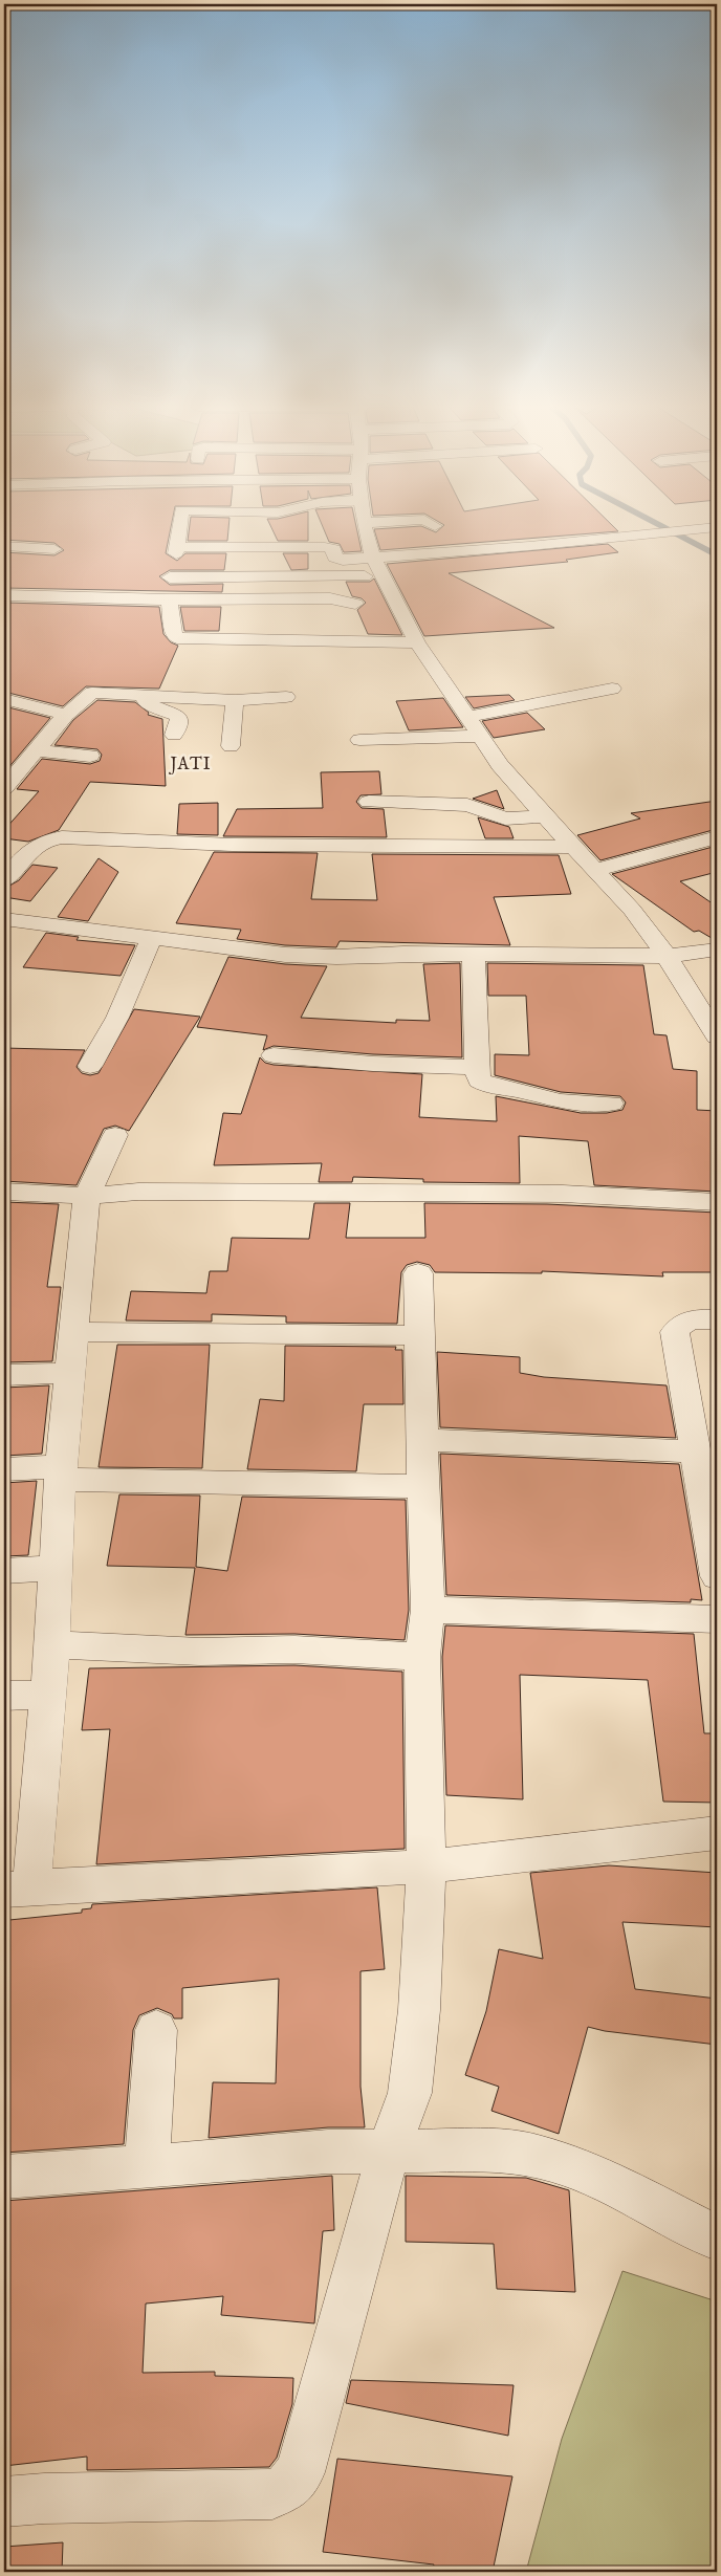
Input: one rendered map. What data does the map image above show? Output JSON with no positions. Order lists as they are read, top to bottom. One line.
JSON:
{"districts":["JATI"]}
